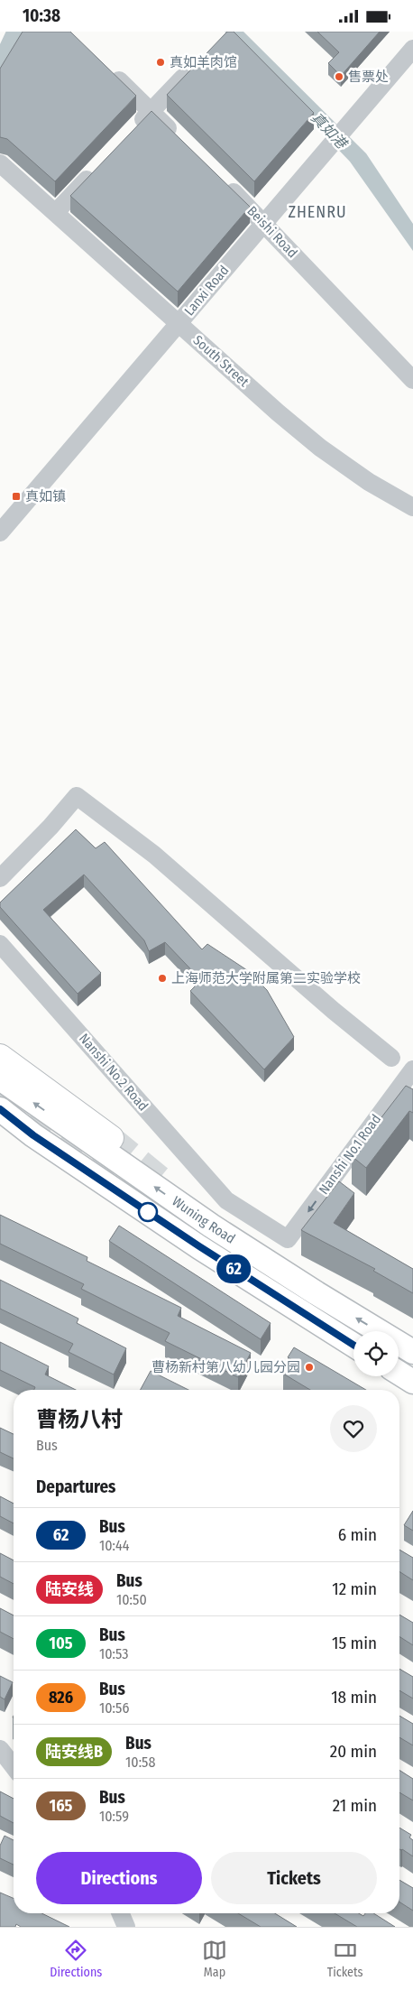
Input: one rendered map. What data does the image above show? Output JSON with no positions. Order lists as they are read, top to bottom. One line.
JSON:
{"streets":{"main road":["Wuning Road"],"street":["Beishi Road","Lanxi Road","South Street","Nanshi No.2 Road","Nanshi No.1 Road"]},"crossings":[["Beishi Road","Lanxi Road"],["Lanxi Road","South Street"],["Nanshi No.2 Road","Nanshi No.1 Road"]],"one_way":["Nanshi No.1 Road"],"districts":["ZHENRU"],"water":["真如港"],"places":{"other":["真如羊肉馆","售票处","上海师范大学附属第二实验学校","曹杨新村第八幼儿园分园"],"transit":["真如镇"]},"lines":["bus line 62"],"page":{"status":"10:38","on_map":"62","heading":[["曹杨八村","Bus"],"Departures"],"list":[{"mark":"62","name":"Bus","note":"10:44","value":"6 min"},{"mark":"陆安线","name":"Bus","note":"10:50","value":"12 min"},{"mark":"105","name":"Bus","note":"10:53","value":"15 min"},{"mark":"826","name":"Bus","note":"10:56","value":"18 min"},{"mark":"陆安线B","name":"Bus","note":"10:58","value":"20 min"},{"mark":"165","name":"Bus","note":"10:59","value":"21 min"}],"buttons":["Directions","Tickets"],"tabs":["Directions","Map","Tickets"]}}
